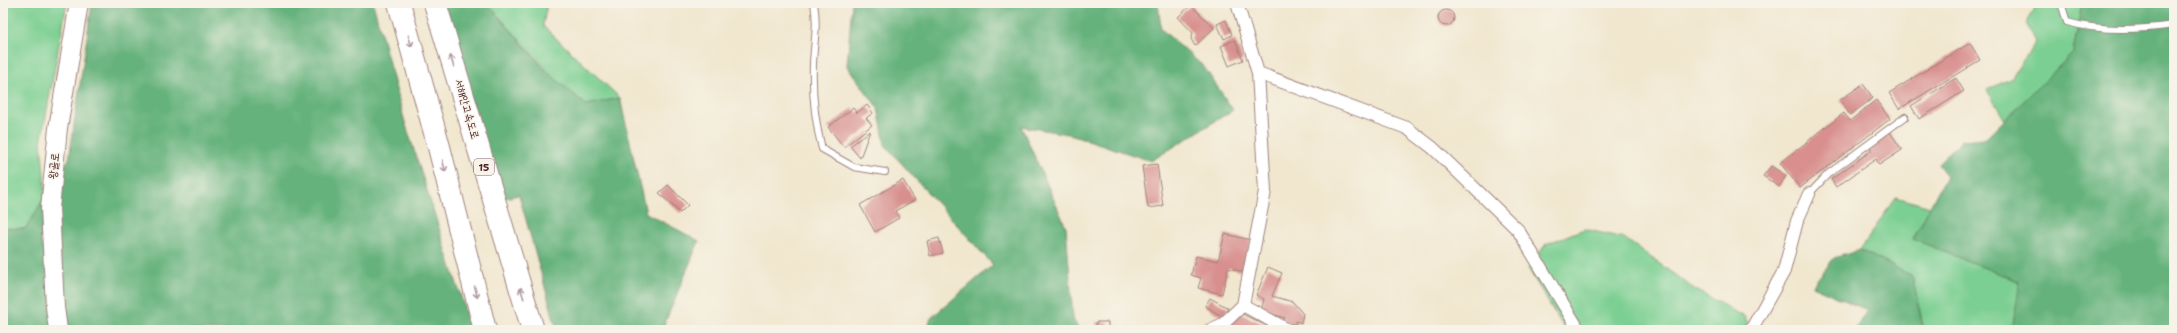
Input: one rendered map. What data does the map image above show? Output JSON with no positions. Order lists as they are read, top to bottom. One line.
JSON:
{"streets":{"highway":["서해안고속도로","15"],"main road":["왕골로"]}}
